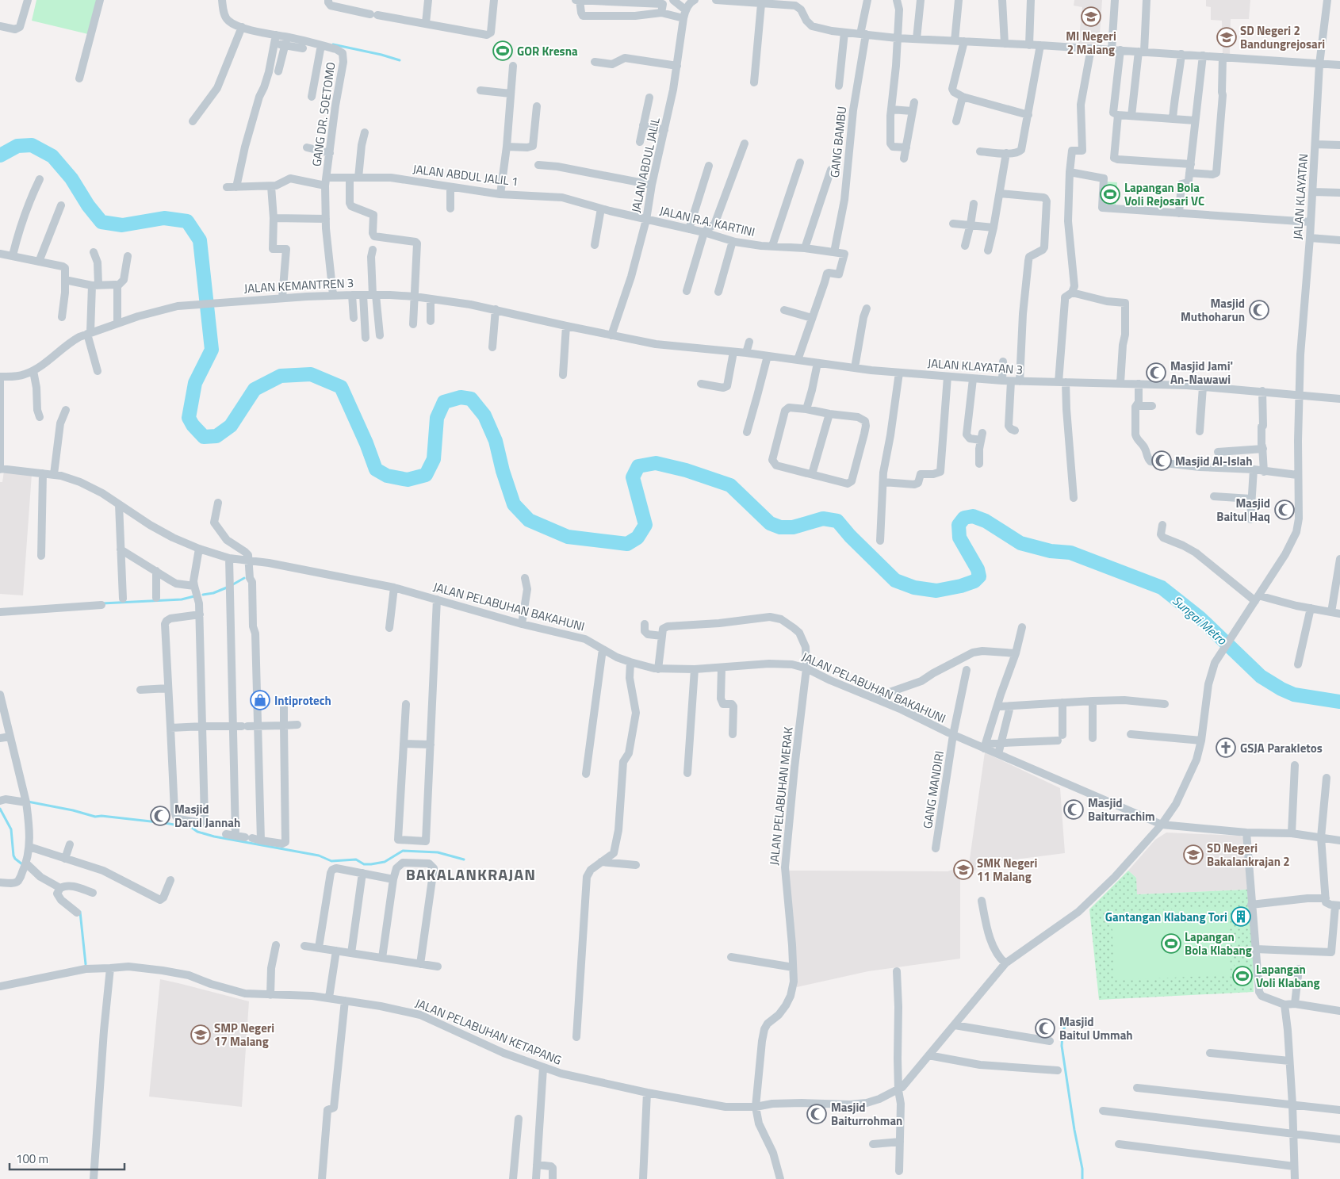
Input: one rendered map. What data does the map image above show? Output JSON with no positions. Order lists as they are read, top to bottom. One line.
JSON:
{"streets":{"street":["GANG DR. SOETOMO","GANG BAMBU","JALAN ABDUL JALIL","JALAN ABDUL JALIL 1","JALAN KLAYATAN","JALAN R.A. KARTINI","JALAN KEMANTREN 3","JALAN KLAYATAN 3","JALAN PELABUHAN BAKAHUNI","GANG MANDIRI","JALAN PELABUHAN MERAK","JALAN PELABUHAN KETAPANG"]},"crossings":[["GANG DR. SOETOMO","JALAN ABDUL JALIL 1"],["GANG DR. SOETOMO","JALAN KEMANTREN 3"],["GANG BAMBU","JALAN R.A. KARTINI"],["JALAN ABDUL JALIL","JALAN ABDUL JALIL 1"],["JALAN ABDUL JALIL","JALAN R.A. KARTINI"],["JALAN ABDUL JALIL","JALAN KEMANTREN 3"],["JALAN ABDUL JALIL","JALAN KLAYATAN 3"],["JALAN ABDUL JALIL 1","JALAN R.A. KARTINI"],["JALAN KLAYATAN","JALAN KLAYATAN 3"],["JALAN KLAYATAN","JALAN PELABUHAN KETAPANG"],["JALAN KEMANTREN 3","JALAN KLAYATAN 3"],["JALAN KLAYATAN 3","JALAN PELABUHAN KETAPANG"],["JALAN PELABUHAN BAKAHUNI","GANG MANDIRI"],["JALAN PELABUHAN BAKAHUNI","JALAN PELABUHAN MERAK"],["JALAN PELABUHAN BAKAHUNI","JALAN PELABUHAN KETAPANG"],["JALAN PELABUHAN MERAK","JALAN PELABUHAN KETAPANG"]],"districts":["BAKALANKRAJAN"],"water":["Sungai Metro"],"places":{"school or university":["MI Negeri 2 Malang","SD Negeri 2 Bandungrejosari","SD Negeri Bakalankrajan 2","SMK Negeri 11 Malang","SMP Negeri 17 Malang"],"sports":["GOR Kresna","Lapangan Bola Voli Rejosari VC","Lapangan Bola Klabang","Lapangan Voli Klabang"],"mosque":["Masjid Muthoharun","Masjid Jami' An-Nawawi","Masjid Al-Islah","Masjid Baitul Haq","Masjid Baiturrachim","Masjid Darul Jannah","Masjid Baitul Ummah","Masjid Baiturrohman"],"shop":["Intiprotech"],"church":["GSJA Parakletos"],"building":["Gantangan Klabang Tori"]},"scale_bar":"100 m"}
